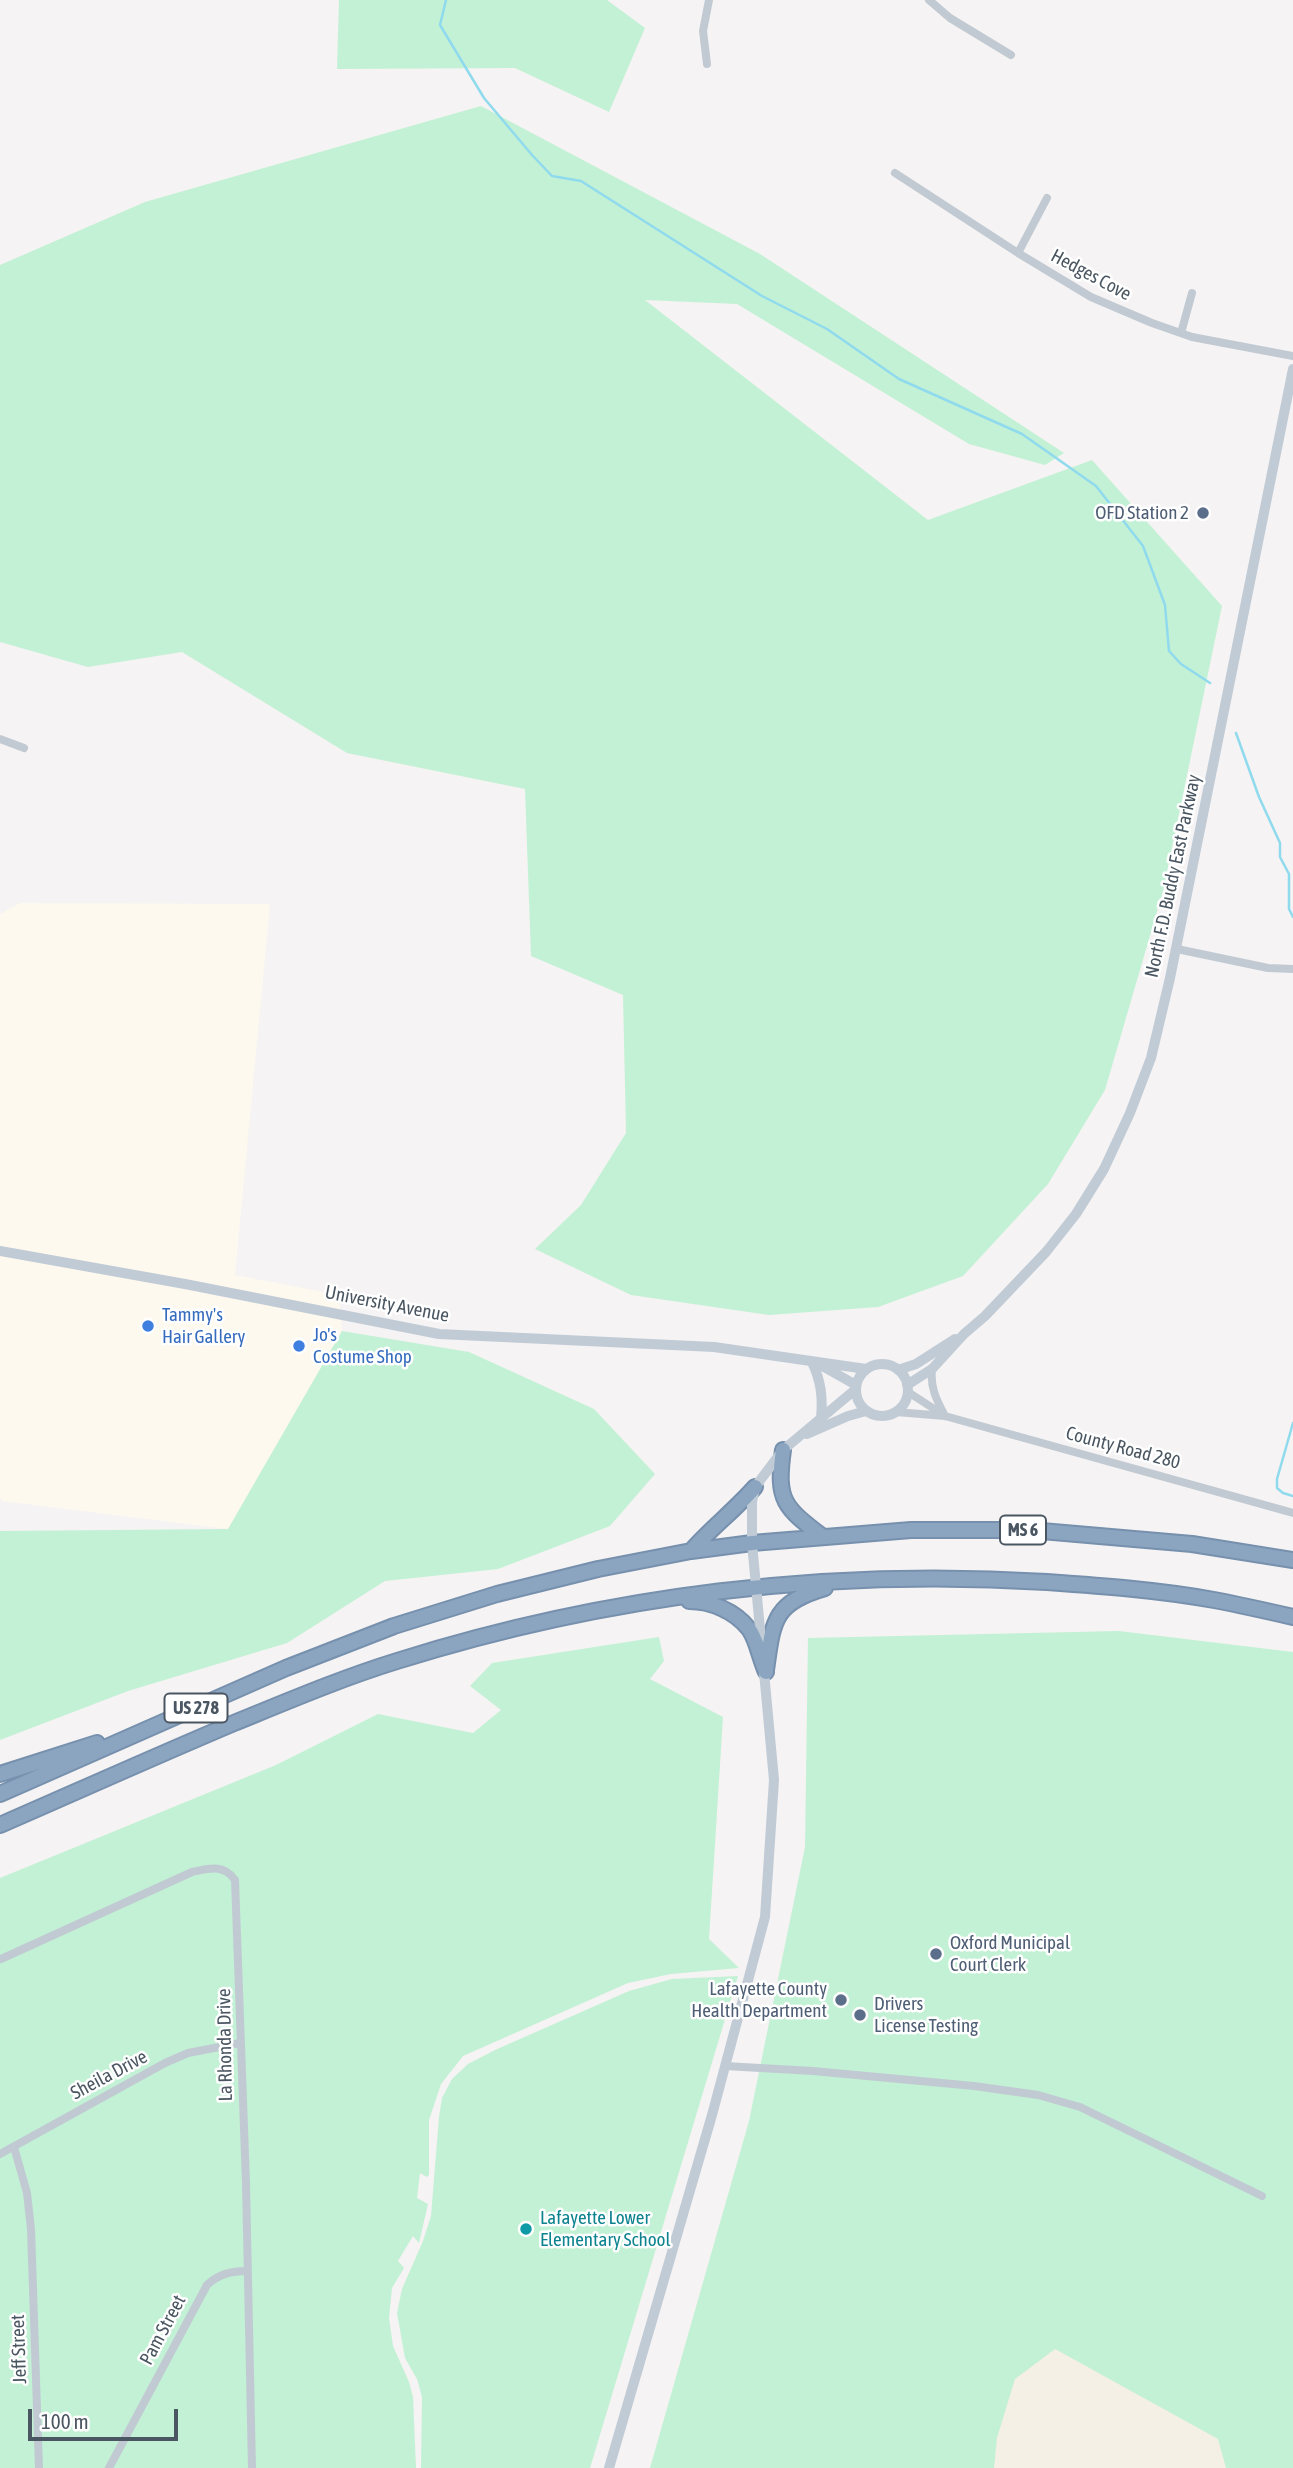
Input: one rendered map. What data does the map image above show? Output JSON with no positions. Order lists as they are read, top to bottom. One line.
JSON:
{"streets":{"highway":["MS 6","US 278"],"street":["Hedges Cove","North F.D. Buddy East Parkway","University Avenue","County Road 280","La Rhonda Drive","Sheila Drive","Pam Street","Jeff Street"]},"crossings":[["MS 6","US 278"],["La Rhonda Drive","Sheila Drive"],["La Rhonda Drive","Pam Street"],["Sheila Drive","Jeff Street"]],"places":["OFD Station 2","Tammy's Hair Gallery","Jo's Costume Shop","Oxford Municipal Court Clerk","Lafayette County Health Department","Drivers License Testing","Lafayette Lower Elementary School"],"scale_bar":"100 m"}
